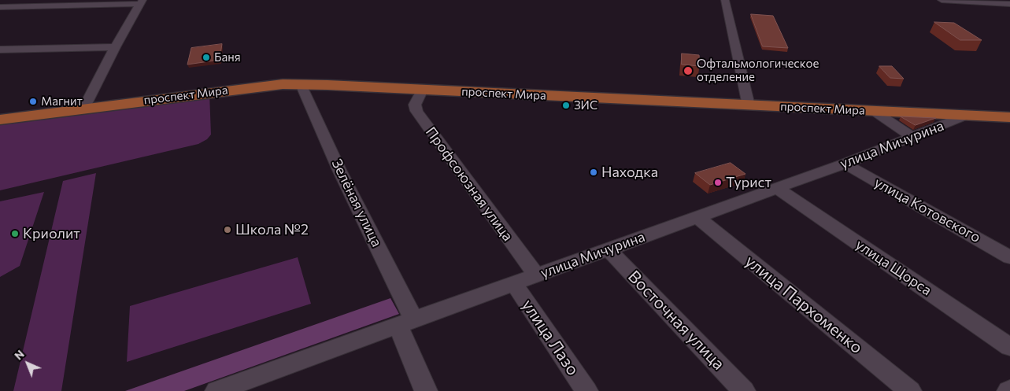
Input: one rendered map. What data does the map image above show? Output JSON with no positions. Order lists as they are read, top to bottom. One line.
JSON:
{"streets":{"main road":["проспект Мира"],"street":["улица Мичурина","Профсоюзная улица","Зелёная улица","улица Котовского","улица Щорса","улица Пархоменко","Восточная улица","улица Лазо"]},"crossings":[["проспект Мира","улица Мичурина"],["проспект Мира","Профсоюзная улица"],["проспект Мира","Зелёная улица"],["улица Мичурина","Профсоюзная улица"],["улица Мичурина","Зелёная улица"],["улица Мичурина","улица Котовского"],["улица Мичурина","улица Щорса"],["улица Мичурина","улица Пархоменко"],["улица Мичурина","Восточная улица"],["улица Мичурина","улица Лазо"]],"places":["Баня","Офтальмологическое отделение","Магнит","ЗИС","Находка","Турист","Школа №2","Криолит"],"north":"top left"}
